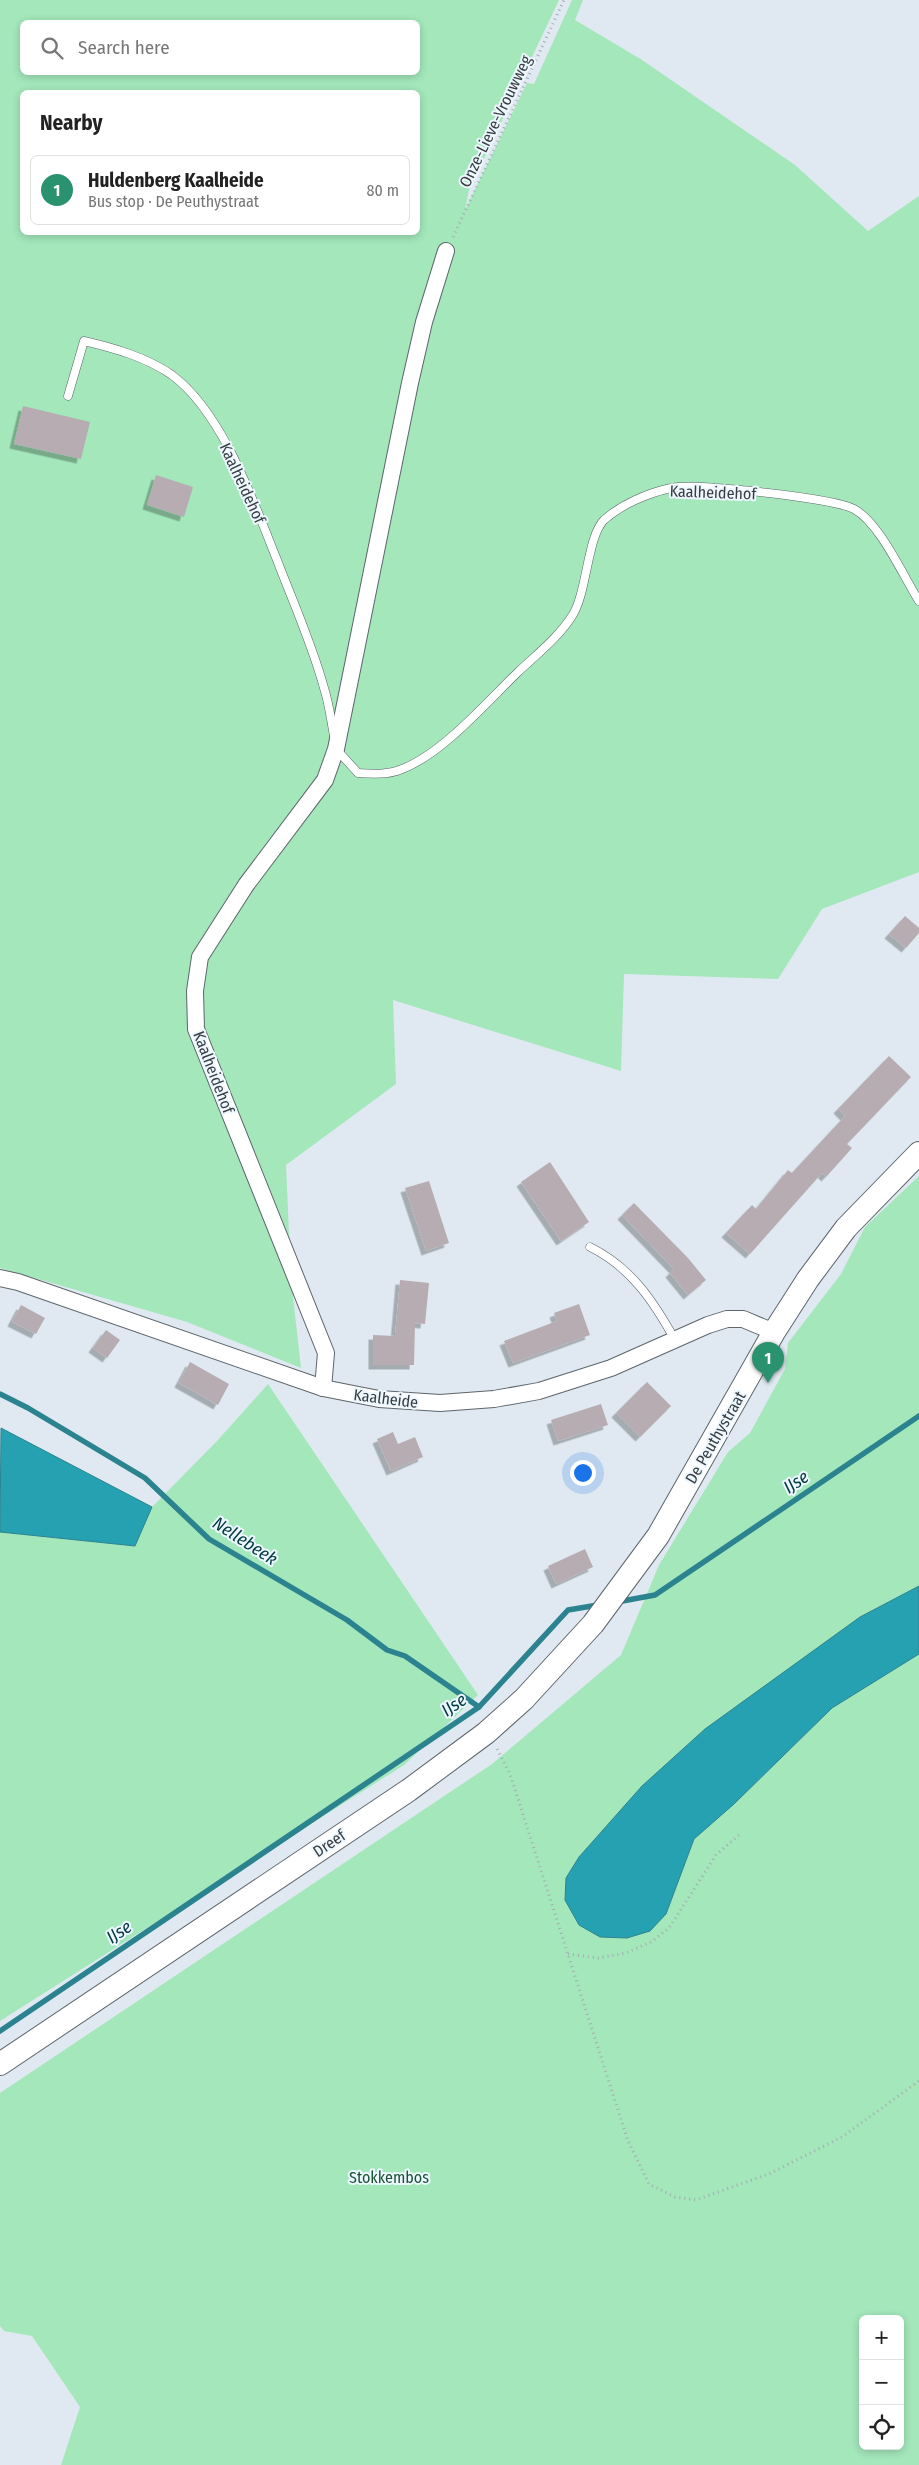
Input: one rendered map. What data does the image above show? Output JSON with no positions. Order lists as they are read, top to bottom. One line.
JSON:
{"streets":{"main road":["De Peuthystraat","Dreef"],"street":["Kaalheidehof","Kaalheide"],"path":["Onze-Lieve-Vrouwweg"]},"crossings":[["Onze-Lieve-Vrouwweg","Kaalheidehof"],["Kaalheidehof","Kaalheide"],["Kaalheide","De Peuthystraat"],["De Peuthystraat","Dreef"]],"water":["IJse","Nellebeek"],"parks":["Stokkembos"],"page":{"search":"Search here","heading":"Nearby","list":[{"mark":"1","name":"Huldenberg Kaalheide","note":"Bus stop · De Peuthystraat","value":"80 m"}],"pins":"1","map_buttons":["+","−"]}}
